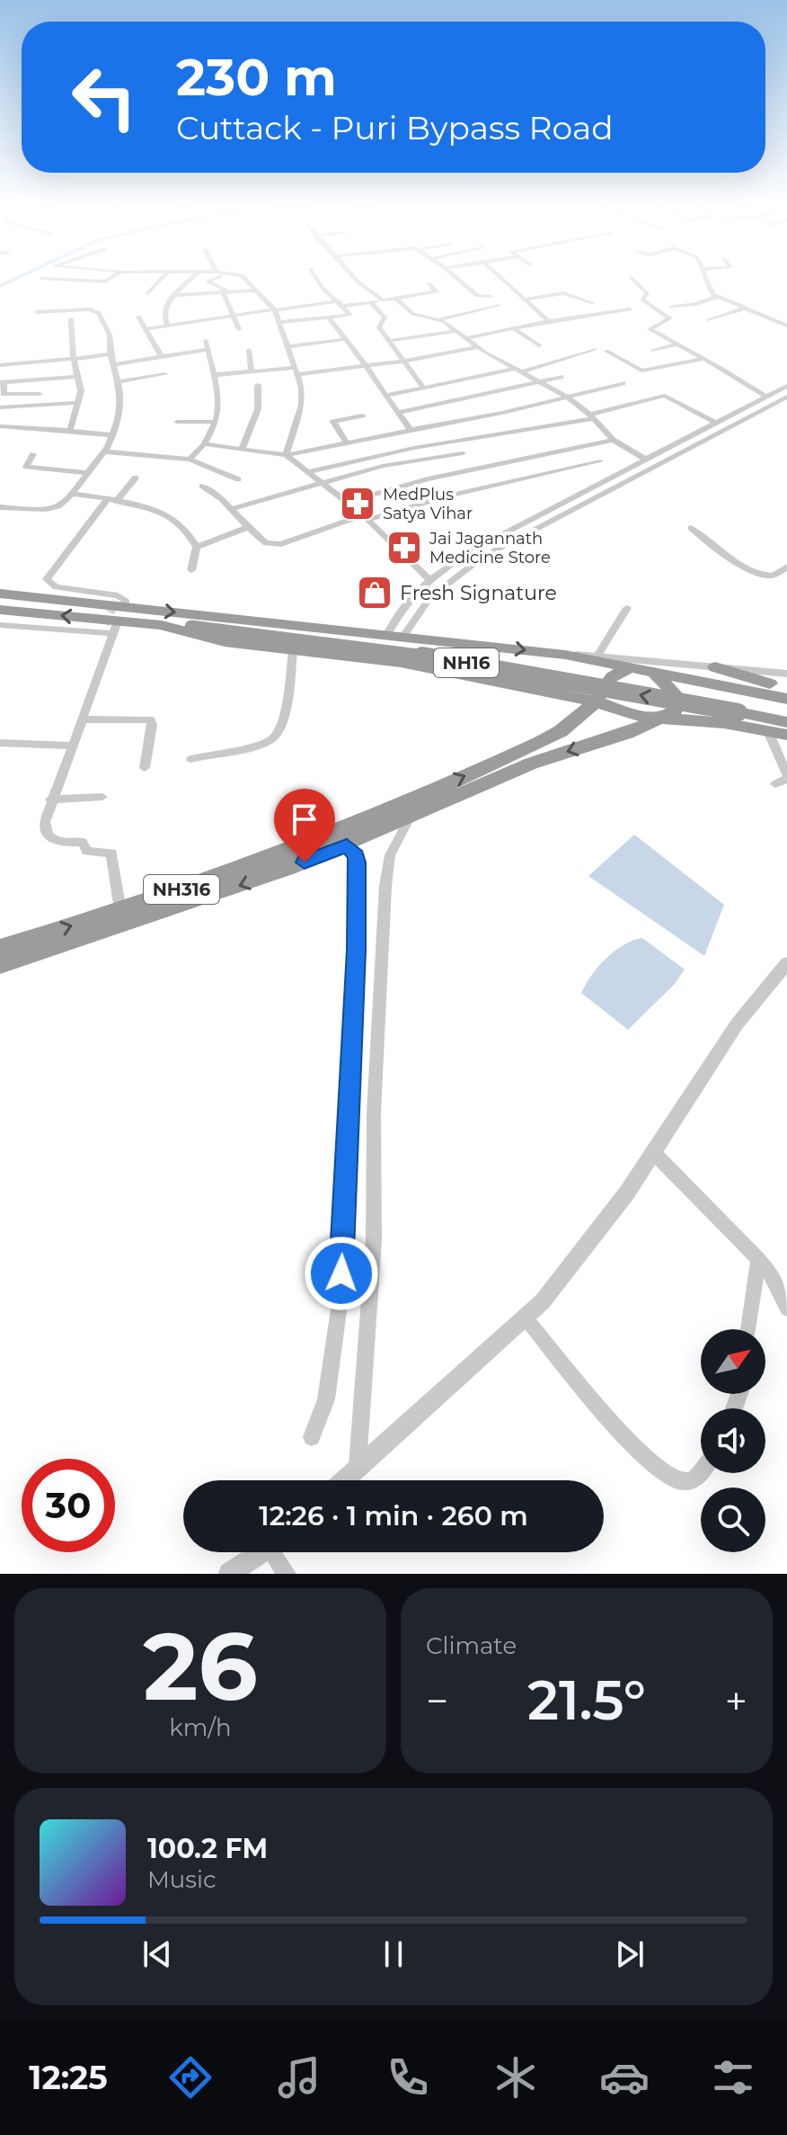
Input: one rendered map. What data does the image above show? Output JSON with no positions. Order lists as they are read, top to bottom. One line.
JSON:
{"streets":{"highway":["NH16","NH316"]},"places":{"pharmacy":["MedPlus Satya Vihar","Jai Jagannath Medicine Store"],"shop":["Fresh Signature"]},"north":"top right","page":{"turn":["230 m","Cuttack - Puri Bypass Road"],"limit":"30","trip":"12:26 · 1 min · 260 m","tile":[["26","km/h"],"Climate"],"heat":["−","21.5°","+"],"song":["100.2 FM","Music"],"tabs":"12:25"}}
